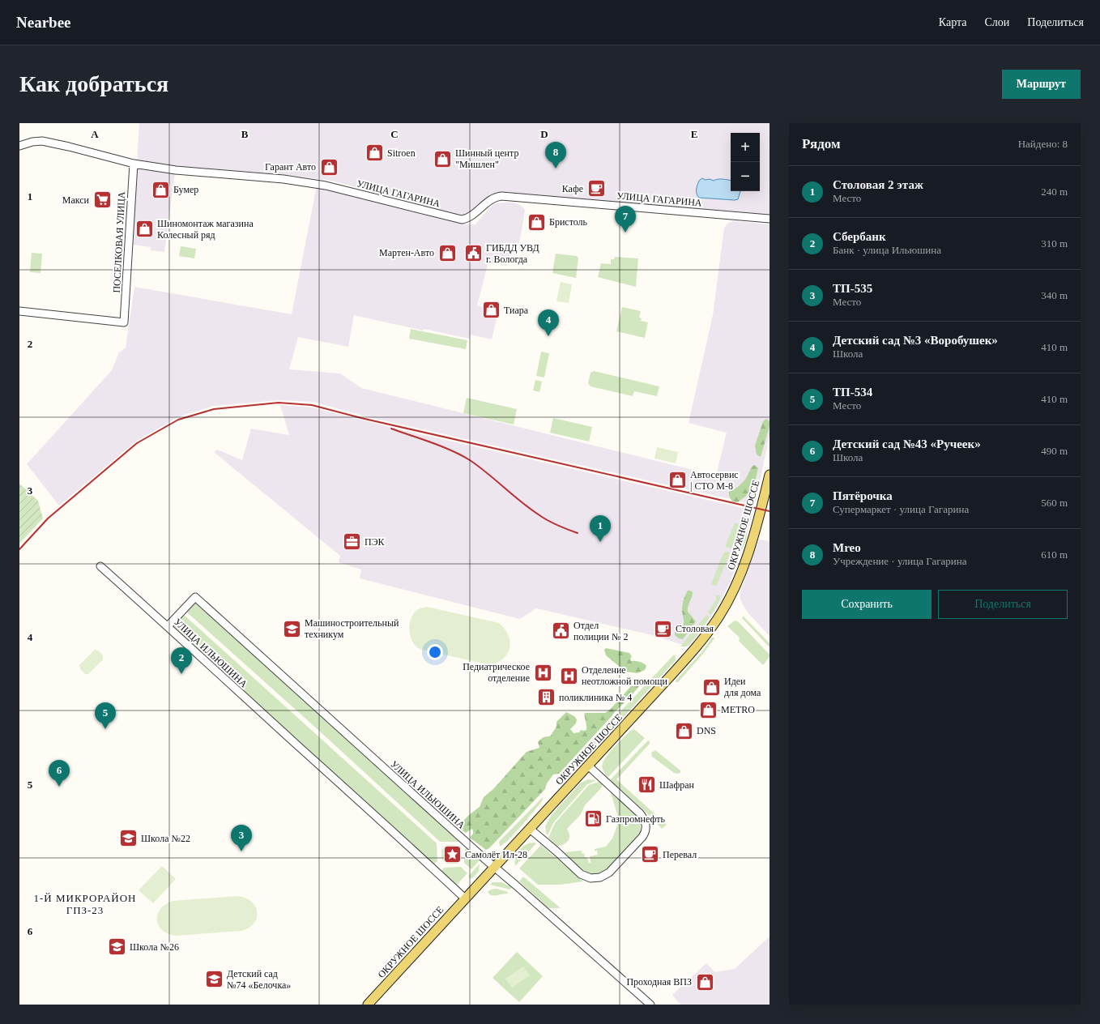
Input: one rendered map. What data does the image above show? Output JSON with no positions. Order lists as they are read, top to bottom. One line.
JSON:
{"streets":{"main road":["ОКРУЖНОЕ ШОССЕ"],"street":["УЛИЦА ГАГАРИНА","ПОСЕЛКОВАЯ УЛИЦА","УЛИЦА ИЛЬЮШИНА"]},"crossings":[["УЛИЦА ГАГАРИНА","ПОСЕЛКОВАЯ УЛИЦА"],["ОКРУЖНОЕ ШОССЕ","УЛИЦА ИЛЬЮШИНА"]],"districts":["1-Й МИКРОРАЙОН ГПЗ-23"],"places":{"shop":["Sitroen","Шинный центр \"Мишлен\"","Гарант Авто","Бумер","Бристоль","Шиномонтаж магазина Колесный ряд","Мартен-Авто","Тиара","Автосервис | СТО М-8","Идеи для дома","METRO","DNS","Проходная ВПЗ"],"cafe":["Кафе","Столовая","Перевал"],"supermarket":["Макси"],"public building":["ГИБДД УВД г. Вологда","Отдел полиции № 2"],"office":["ПЭК"],"school or university":["Машиностроительный техникум","Школа №22","Школа №26","Детский сад №74 «Белочка»"],"hospital":["Педиатрическое отделение","Отделение неотложной помощи"],"building":["поликлиника № 4"],"restaurant":["Шафран"],"fuel station":["Газпромнефть"],"place":["Самолёт Ил-28"]},"page":{"header":"Nearbee","nav":["Карта","Слои","Поделиться"],"buttons":["Маршрут",["Сохранить","Поделиться"]],"title":"Как добраться","heading":["Рядом","Найдено: 8"],"map_buttons":["+","−"],"pins":["8","7","4","1","2","5","6","3"],"list":[{"mark":"1","name":"Столовая 2 этаж","note":"Место","value":"240 m"},{"mark":"2","name":"Сбербанк","note":"Банк · улица Ильюшина","value":"310 m"},{"mark":"3","name":"ТП-535","note":"Место","value":"340 m"},{"mark":"4","name":"Детский сад №3 «Воробушек»","note":"Школа","value":"410 m"},{"mark":"5","name":"ТП-534","note":"Место","value":"410 m"},{"mark":"6","name":"Детский сад №43 «Ручеек»","note":"Школа","value":"490 m"},{"mark":"7","name":"Пятёрочка","note":"Супермаркет · улица Гагарина","value":"560 m"},{"mark":"8","name":"Mreo","note":"Учреждение · улица Гагарина","value":"610 m"}]},"grid":{"columns":["A","B","C","D","E"],"rows":["1","2","3","4","5","6"]}}
